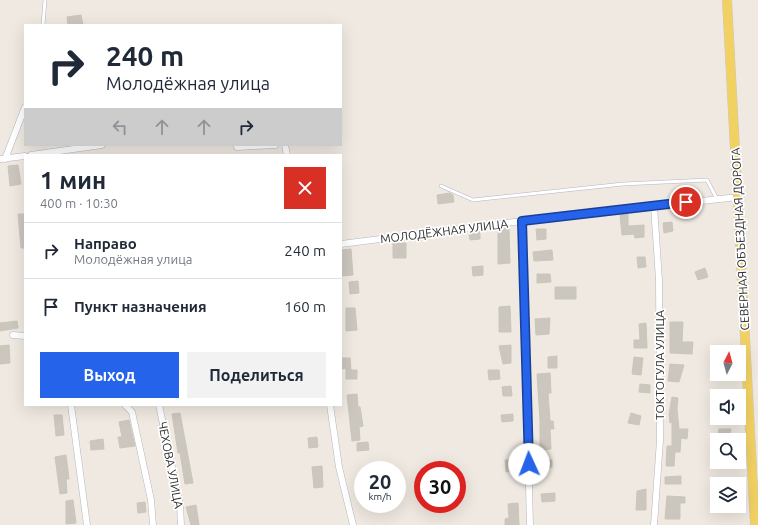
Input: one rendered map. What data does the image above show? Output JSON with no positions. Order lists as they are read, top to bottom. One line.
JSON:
{"streets":{"main road":["СЕВЕРНАЯ ОБЪЕЗДНАЯ ДОРОГА"],"street":["МОЛОДЁЖНАЯ УЛИЦА","ТОКТОГУЛА УЛИЦА","ЧЕХОВА УЛИЦА"]},"crossings":[["МОЛОДЁЖНАЯ УЛИЦА","СЕВЕРНАЯ ОБЪЕЗДНАЯ ДОРОГА"],["МОЛОДЁЖНАЯ УЛИЦА","ТОКТОГУЛА УЛИЦА"]],"north":"top","page":{"turn":["240 m","Молодёжная улица"],"heading":["1 мин","400 m · 10:30"],"list":[{"name":"Направо","note":"Молодёжная улица","value":"240 m"},{"name":"Пункт назначения","value":"160 m"}],"buttons":["Выход","Поделиться"],"speed":"20 km/h","limit":"30"}}
